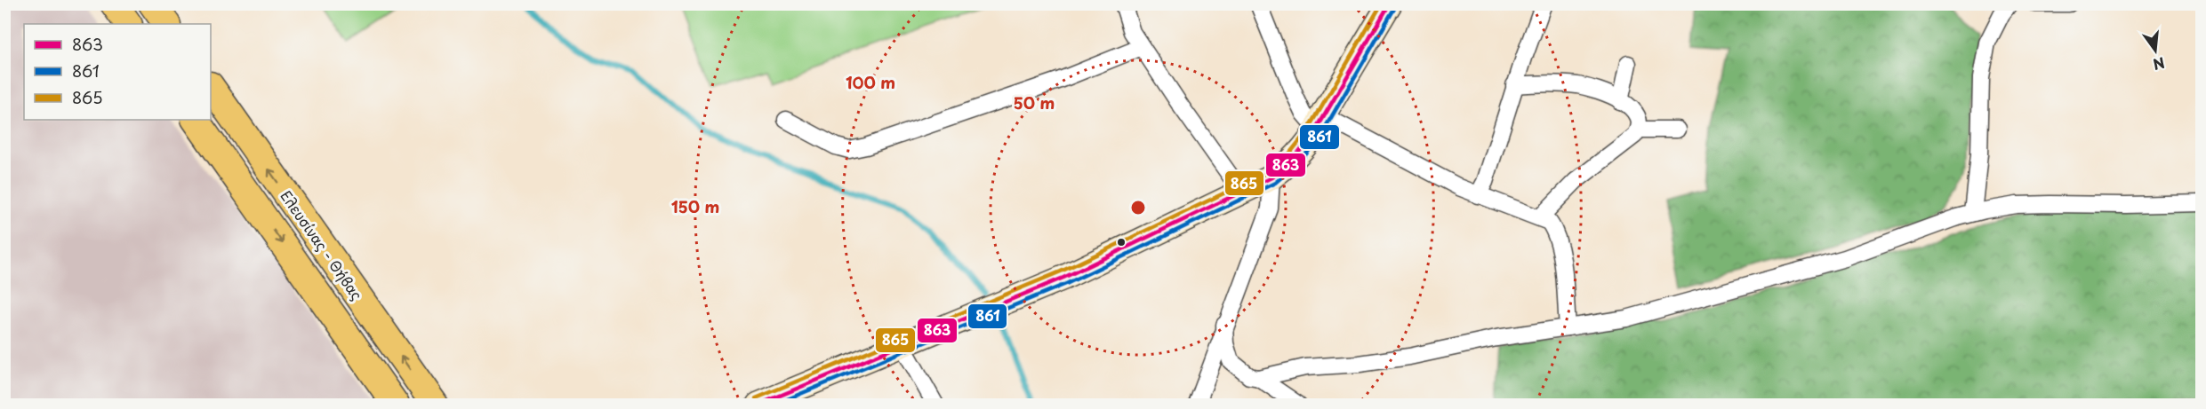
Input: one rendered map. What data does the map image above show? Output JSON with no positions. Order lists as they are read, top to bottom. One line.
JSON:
{"streets":{"main road":["Ελευσίνας - Θήβας"]},"lines":["transit line 863","transit line 865","transit line 861"],"legend":["863","861","865"],"north":"bottom","rings":["100 m","50 m","150 m"]}
